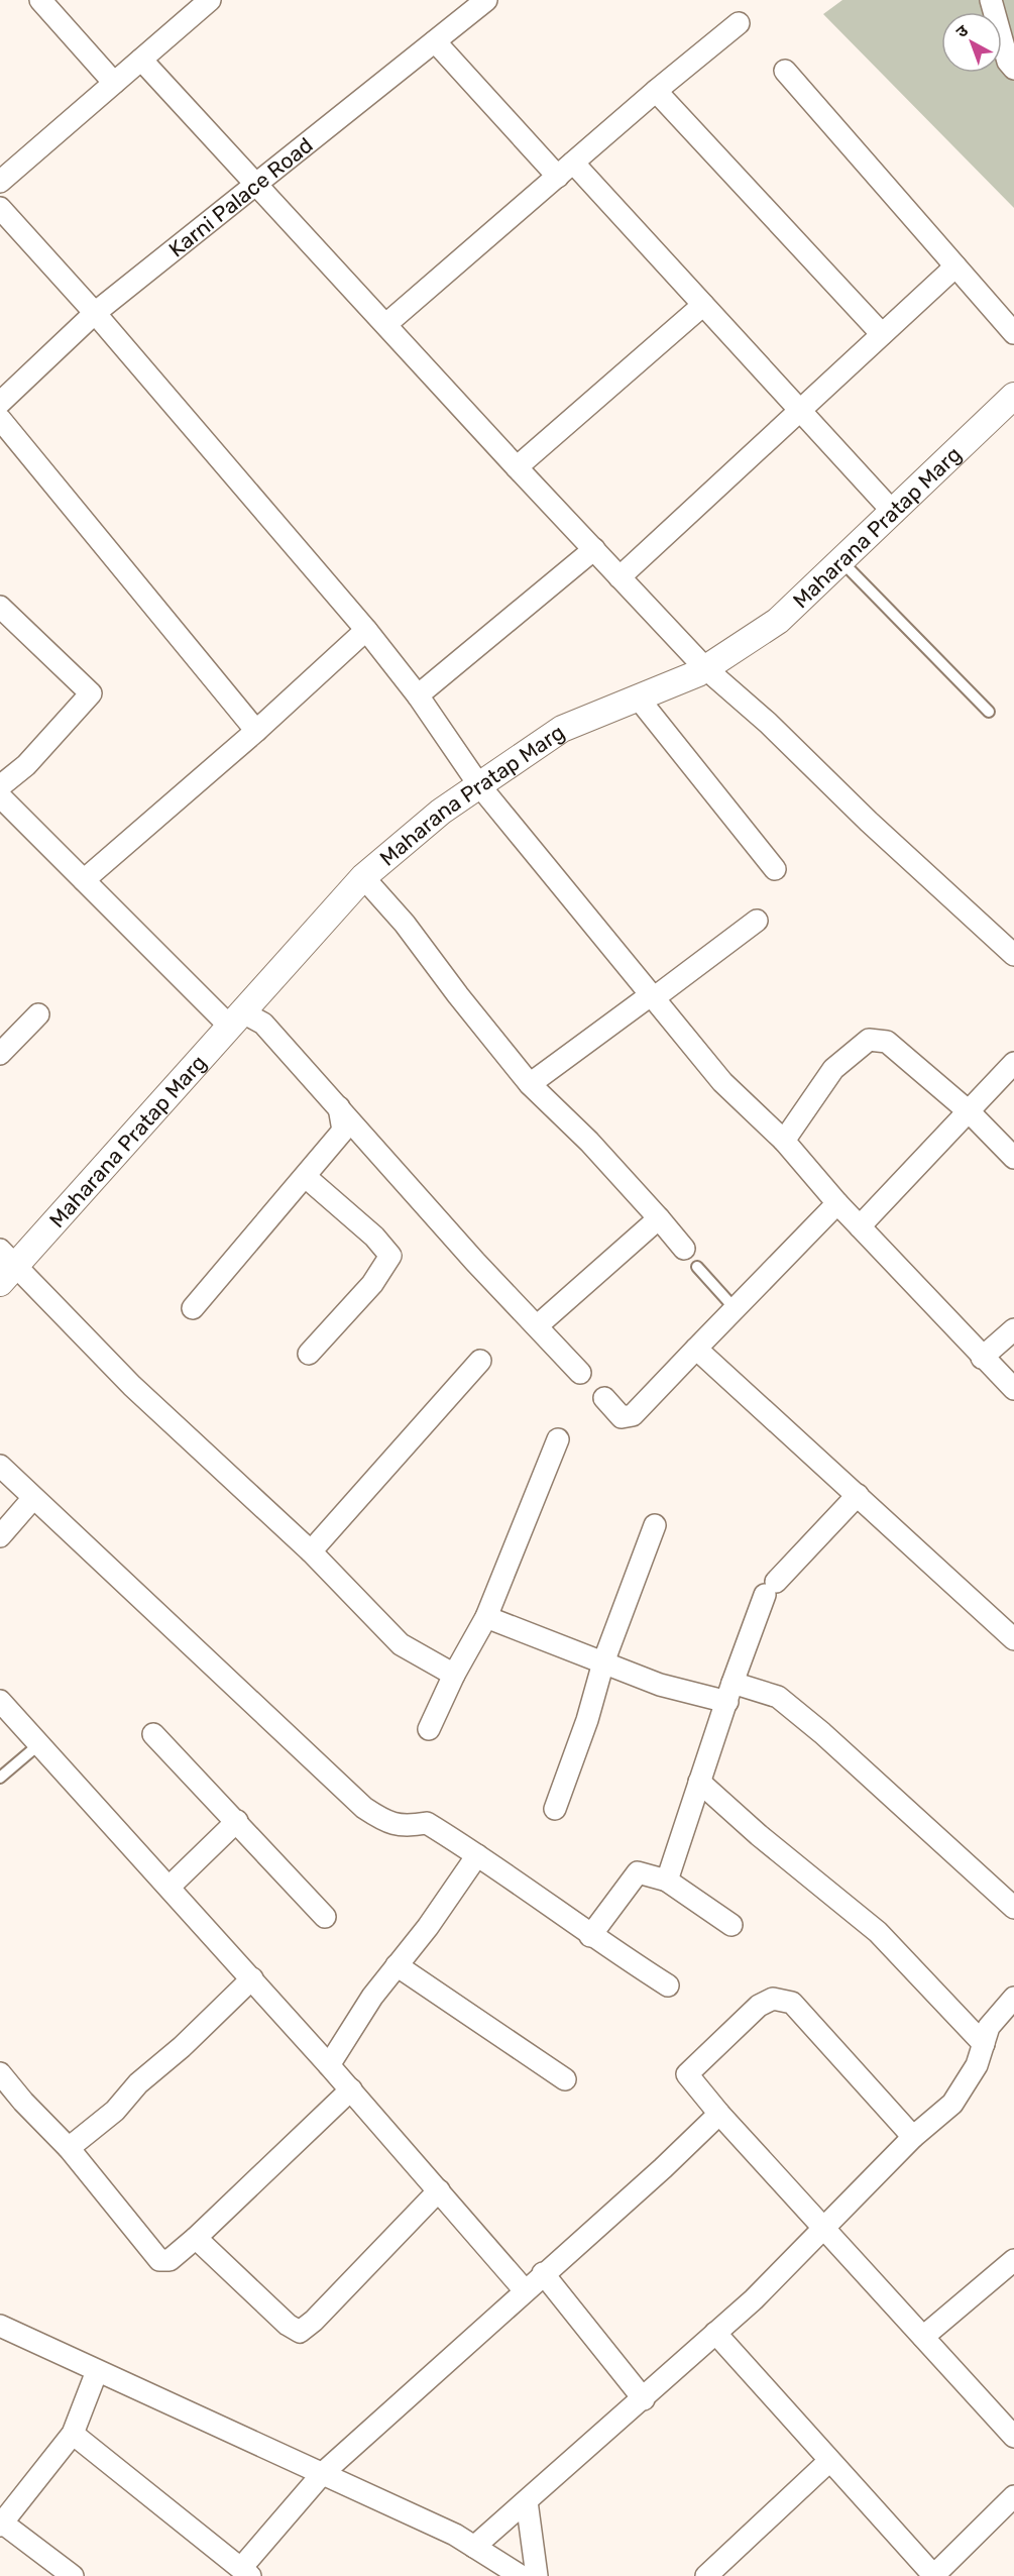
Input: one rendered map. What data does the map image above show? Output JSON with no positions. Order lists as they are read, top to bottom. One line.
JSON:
{"streets":{"street":["Karni Palace Road","Maharana Pratap Marg"]},"north":"top left"}
